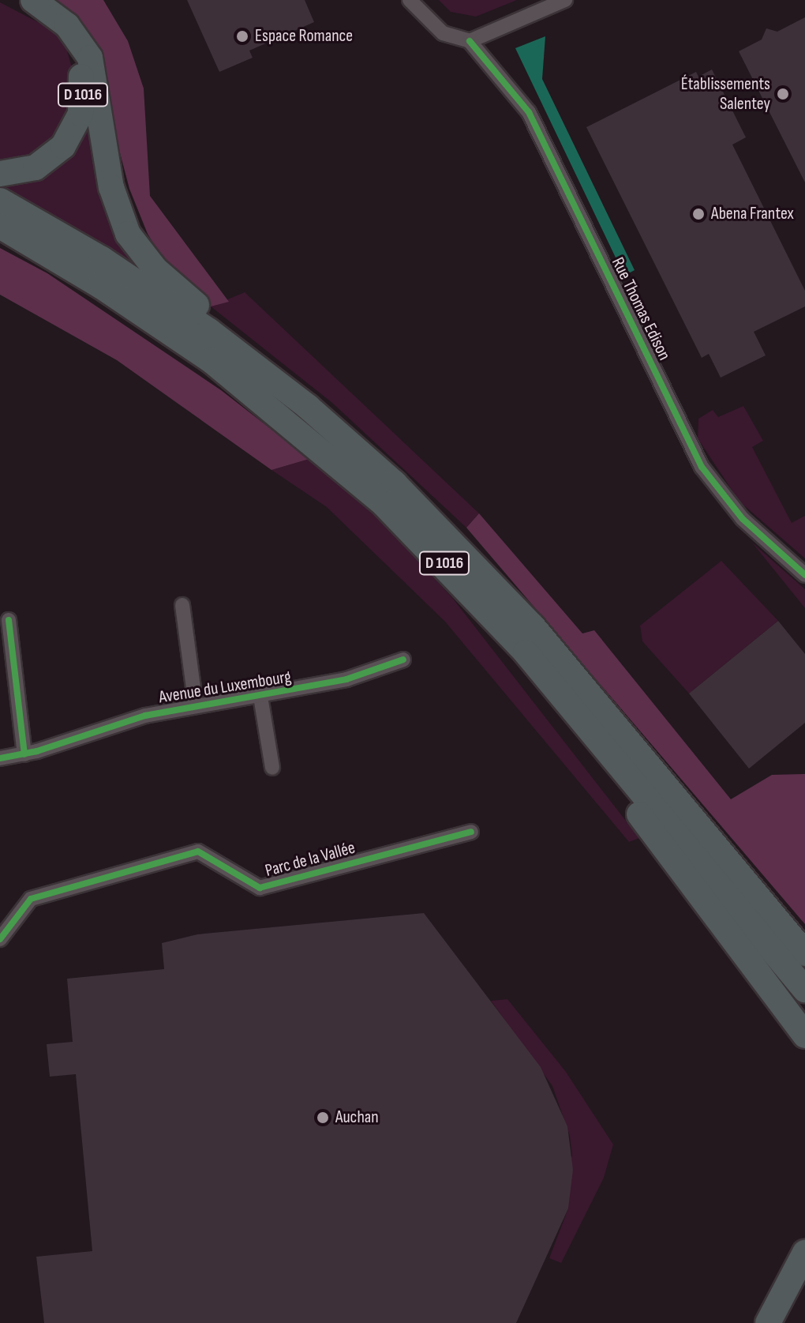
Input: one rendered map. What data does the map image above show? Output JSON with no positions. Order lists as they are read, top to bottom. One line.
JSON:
{"streets":{"highway":["D 1016"],"street":["Rue Thomas Edison","Avenue du Luxembourg","Parc de la Vallée"]},"places":["Espace Romance","Établissements Salentey","Abena Frantex","Auchan"]}
